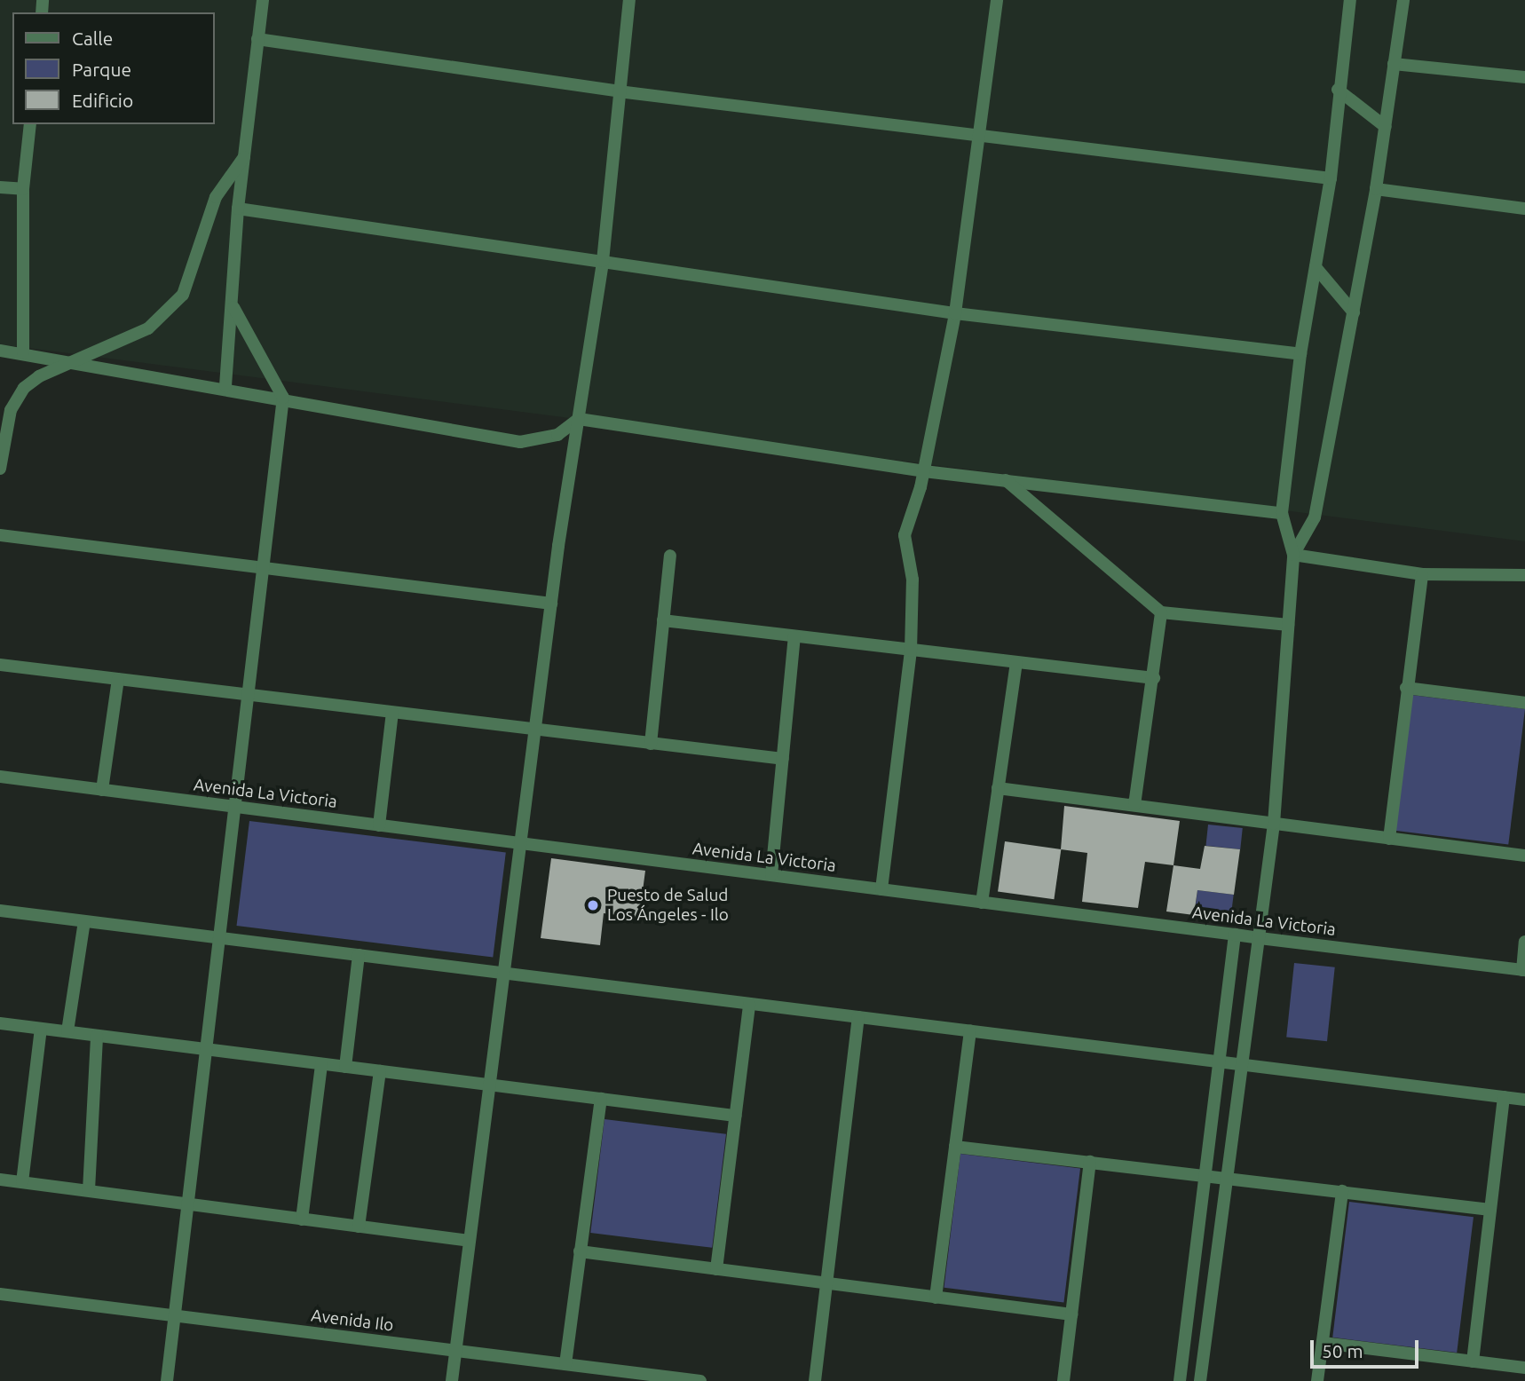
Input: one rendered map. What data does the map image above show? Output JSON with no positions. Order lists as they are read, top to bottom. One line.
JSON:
{"streets":{"street":["Avenida La Victoria","Avenida Ilo"]},"places":["Puesto de Salud Los Ángeles - Ilo"],"legend":["Calle","Parque","Edificio"],"scale_bar":"50 m"}
